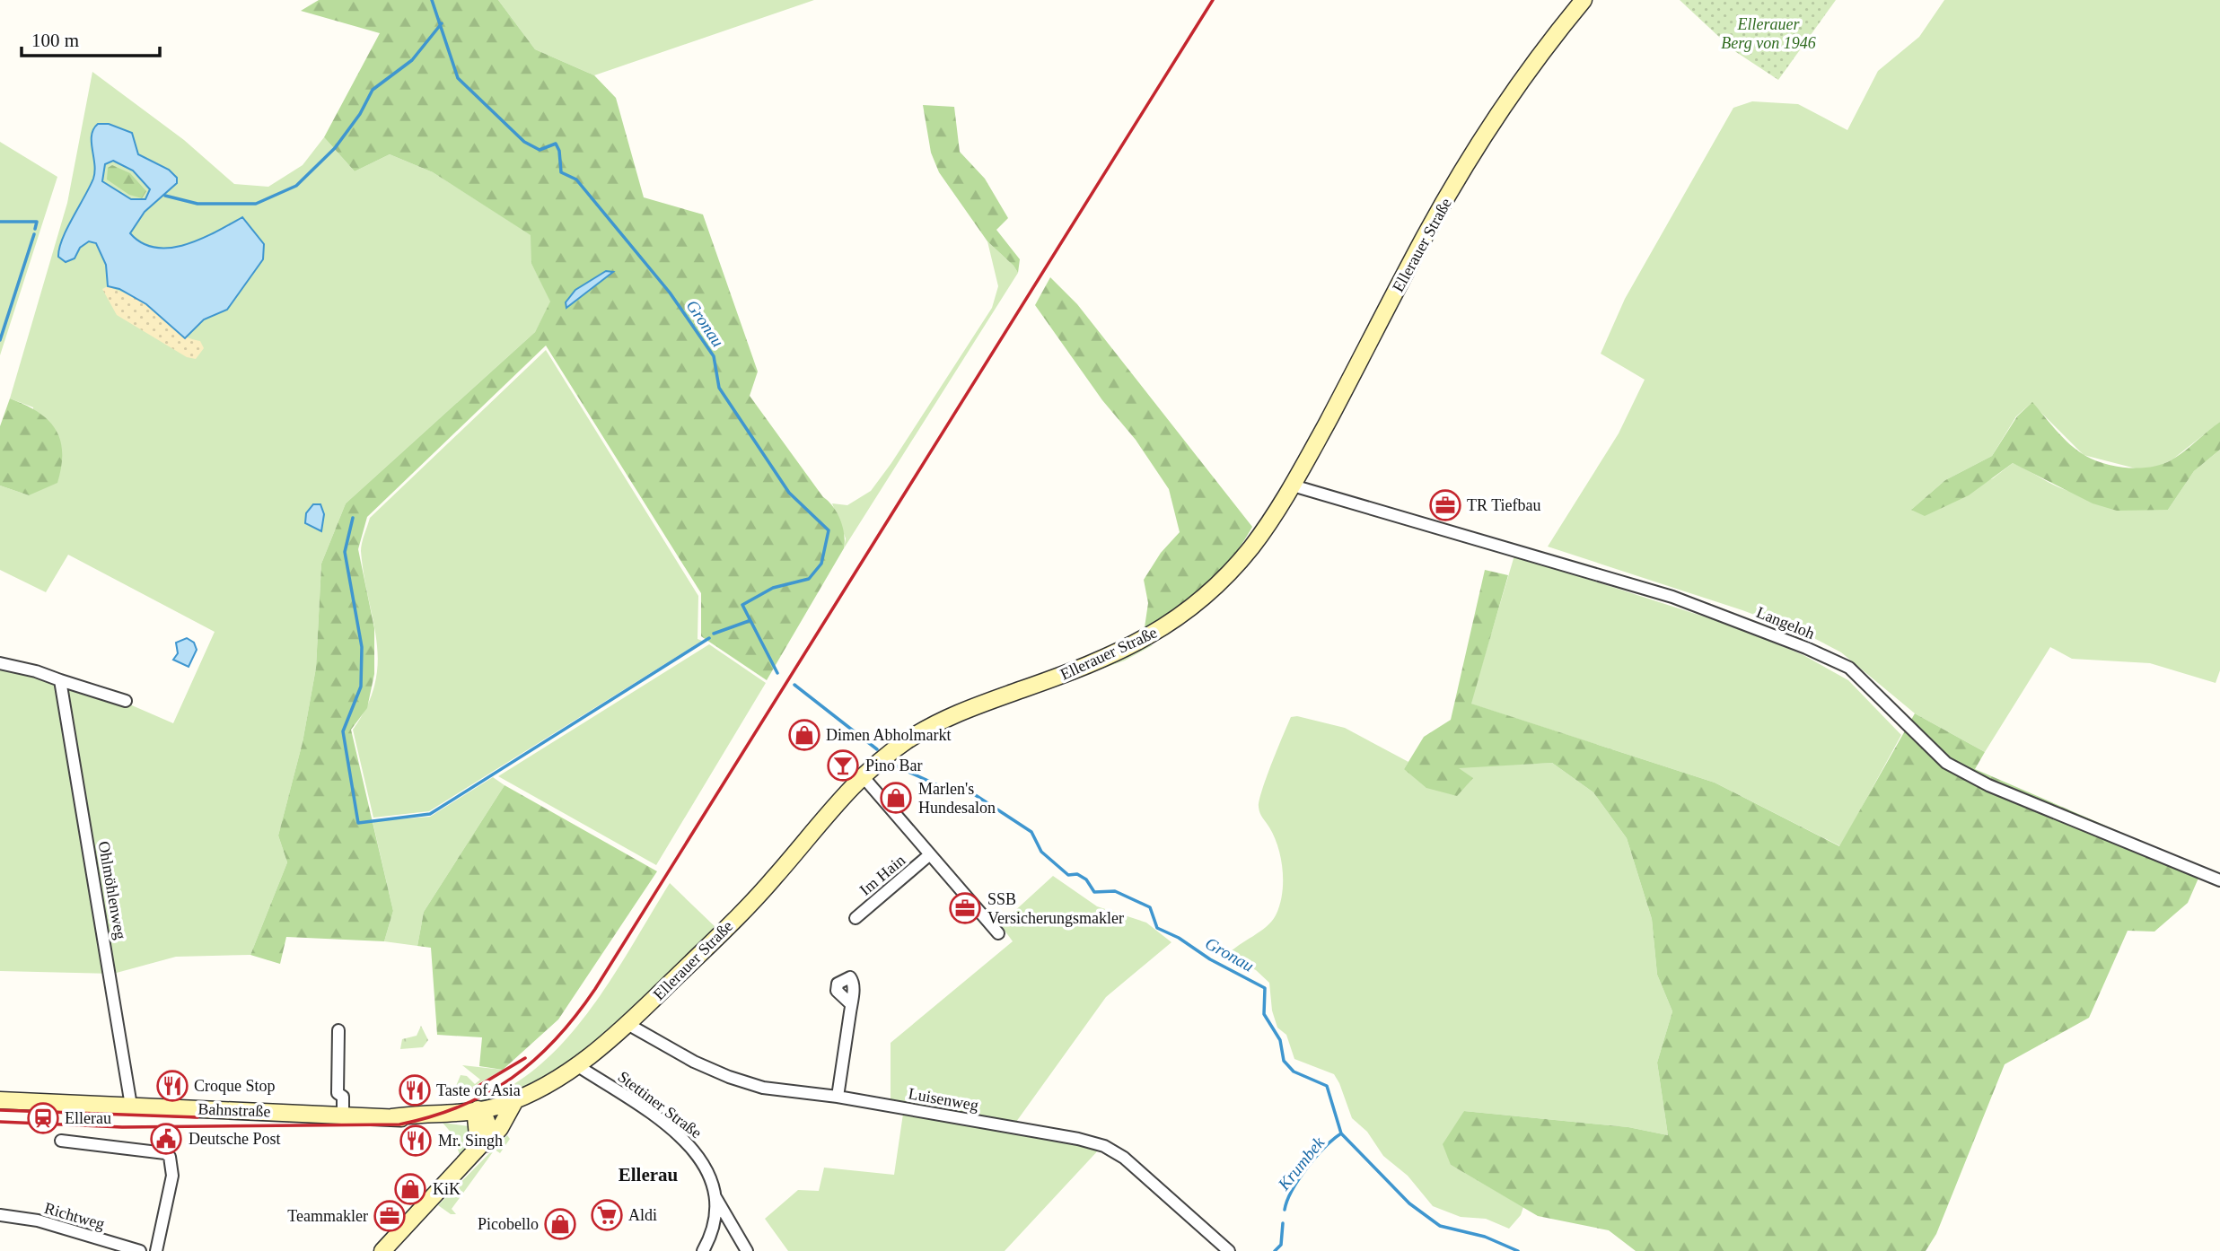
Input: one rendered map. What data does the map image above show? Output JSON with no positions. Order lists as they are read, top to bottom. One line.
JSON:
{"streets":{"main road":["Ellerauer Straße","Bahnstraße"],"street":["Langeloh","Im Hain","Ohlmöhlenweg","Luisenweg","Stettiner Straße","Richtweg"]},"crossings":[["Ellerauer Straße","Langeloh"],["Ellerauer Straße","Luisenweg"],["Ellerauer Straße","Stettiner Straße"],["Ellerauer Straße","Bahnstraße"],["Ohlmöhlenweg","Bahnstraße"]],"districts":["Ellerau"],"water":["Gronau","Krumbek"],"parks":["Ellerauer Berg von 1946"],"places":{"office":["TR Tiefbau","SSB Versicherungsmakler","Teammakler"],"shop":["Dimen Abholmarkt","Marlen's Hundesalon","KiK","Picobello"],"bar":["Pino Bar"],"restaurant":["Croque Stop","Taste of Asia","Mr. Singh"],"station":["Ellerau"],"public building":["Deutsche Post"],"supermarket":["Aldi"]},"scale_bar":"100 m"}
